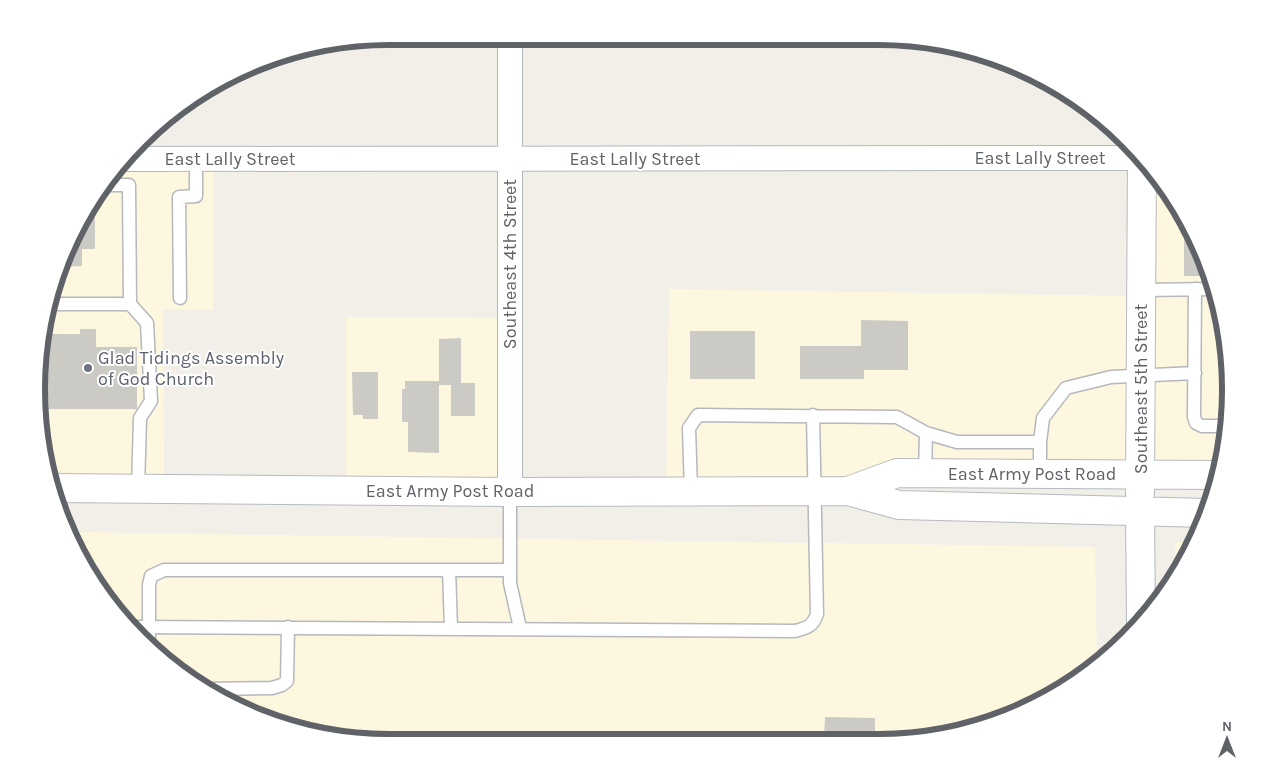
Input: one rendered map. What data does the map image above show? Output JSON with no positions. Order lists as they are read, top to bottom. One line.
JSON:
{"streets":{"main road":["Southeast 5th Street","East Army Post Road"],"street":["East Lally Street","Southeast 4th Street"]},"crossings":[["East Lally Street","Southeast 4th Street"],["Southeast 4th Street","East Army Post Road"],["Southeast 5th Street","East Army Post Road"]],"places":["Glad Tidings Assembly of God Church"],"north":"top"}
